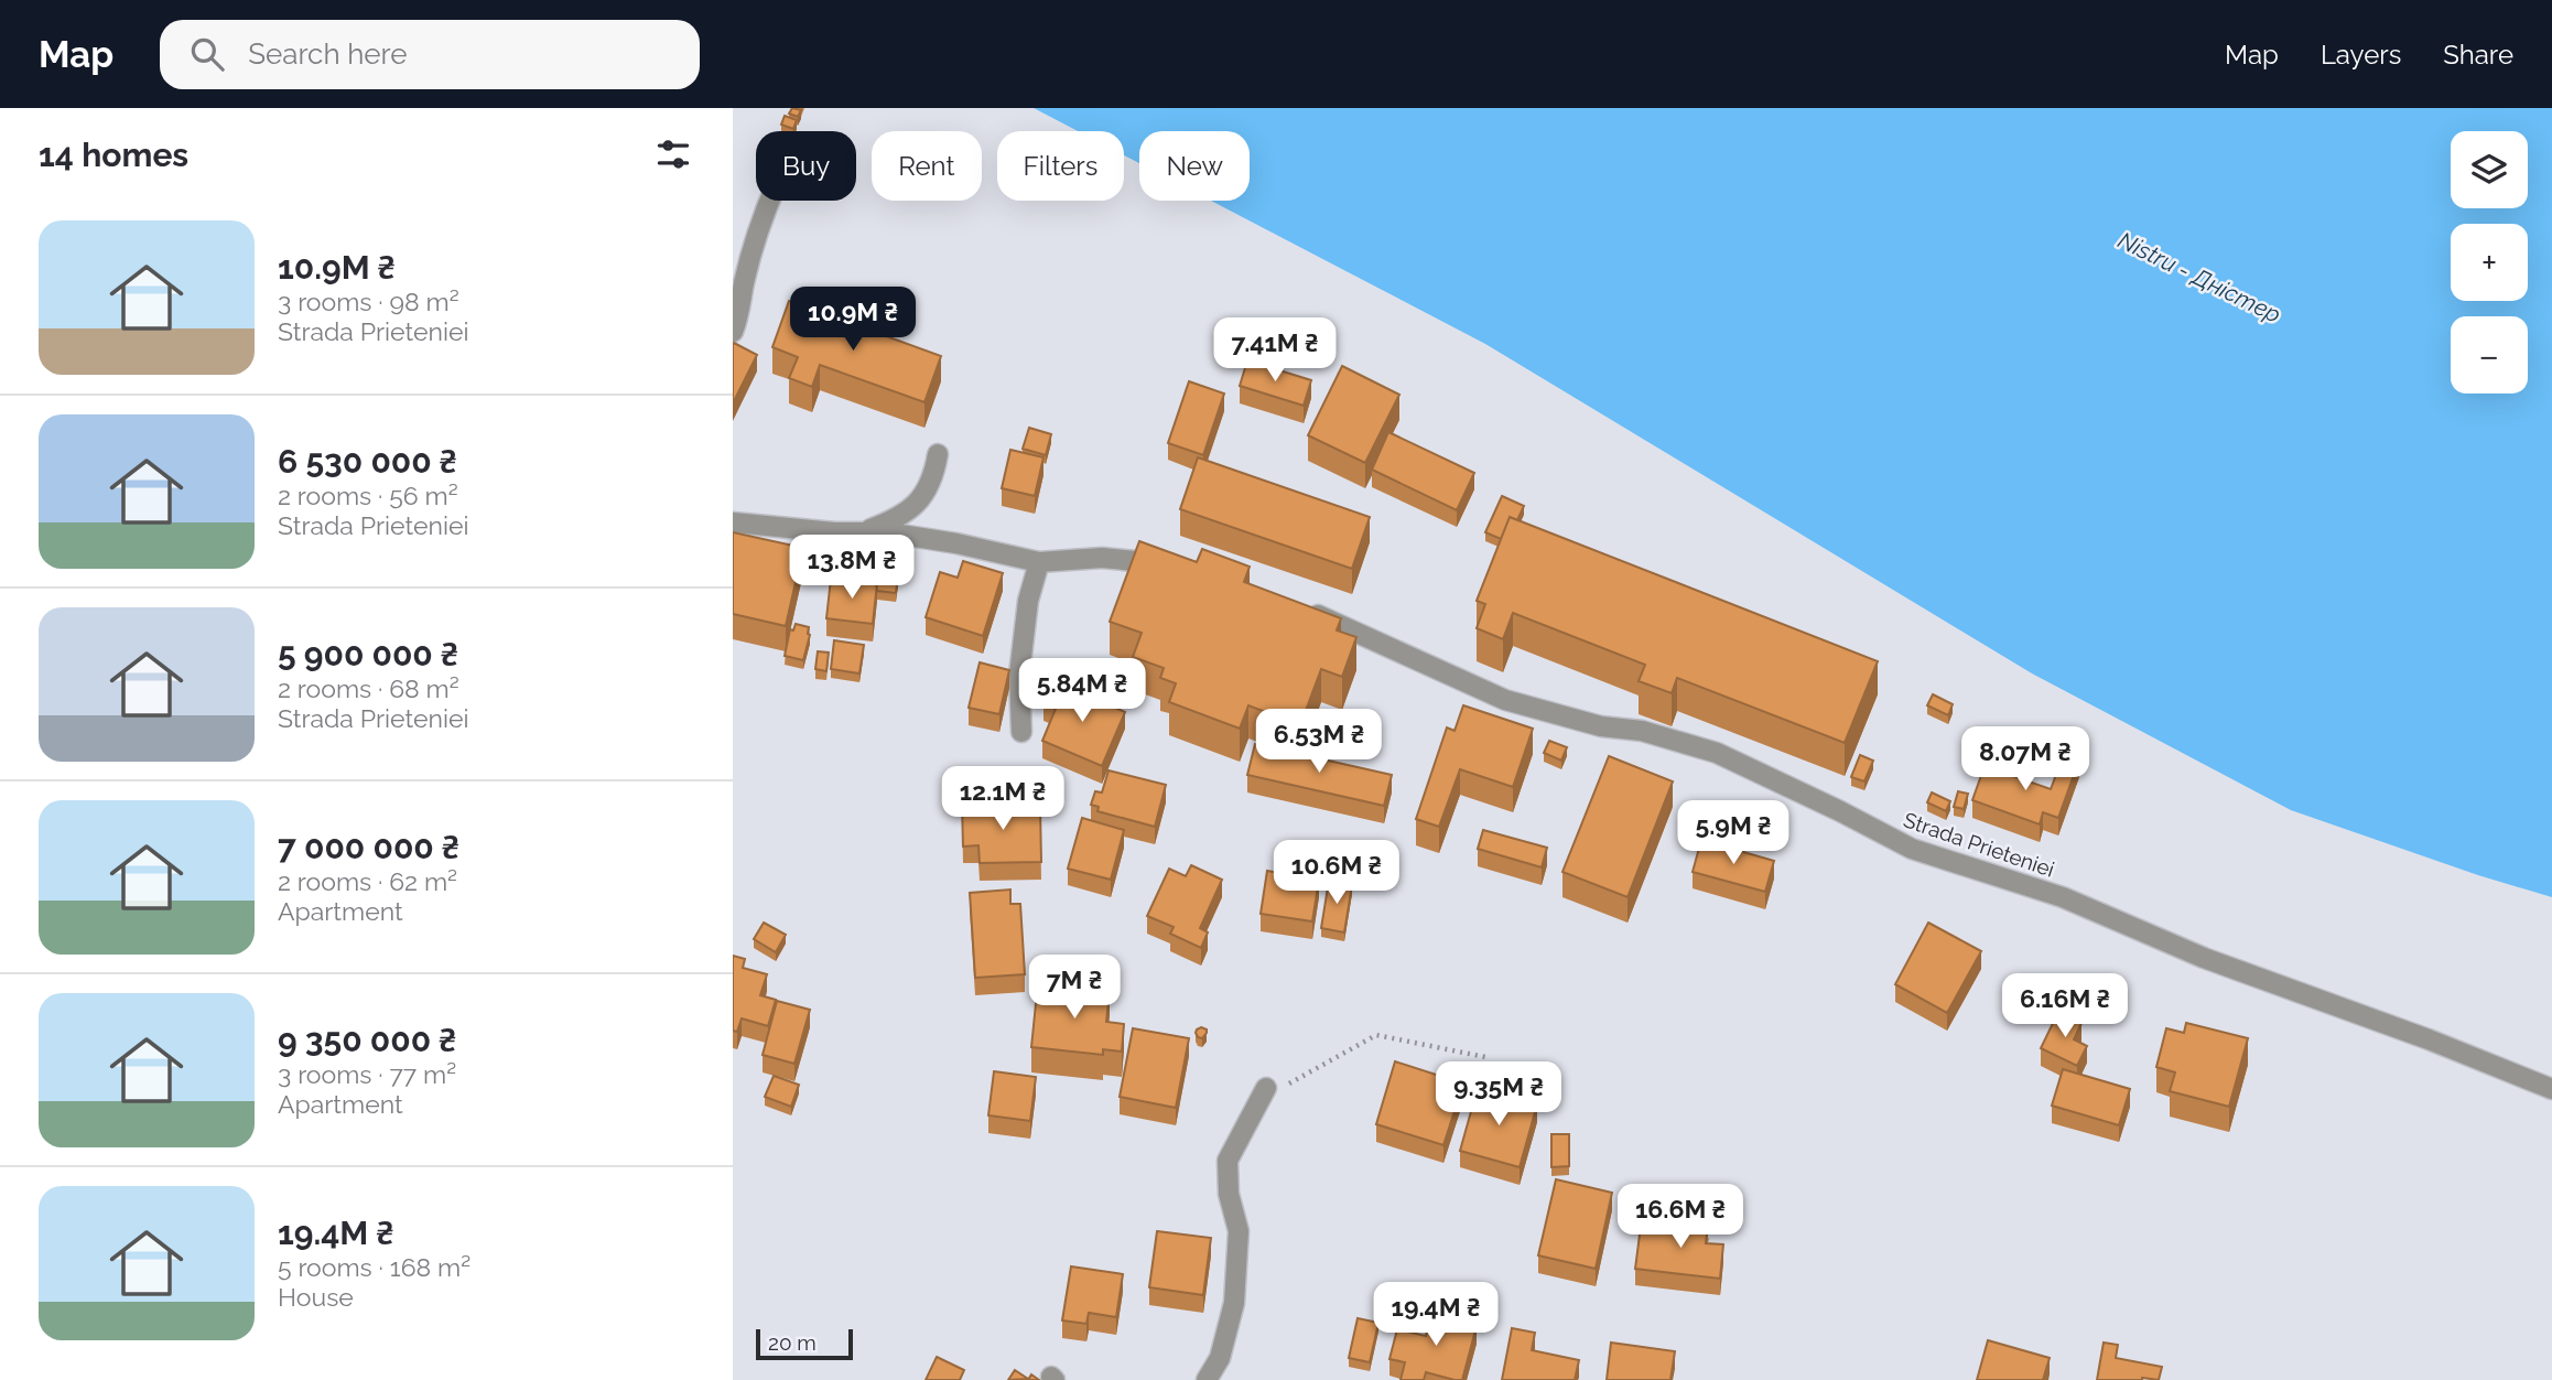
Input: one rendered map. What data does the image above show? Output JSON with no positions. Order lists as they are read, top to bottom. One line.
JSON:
{"streets":{"street":["Strada Prieteniei"]},"water":["Nistru - Дністер"],"scale_bar":"20 m","page":{"header":"Map","search":"Search here","nav":["Map","Layers","Share"],"heading":"14 homes","map_buttons":["+","−"],"chip":["Buy","Rent","Filters","New"],"list":[{"name":"10.9M ₴","note":"3 rooms · 98 m² · Strada Prieteniei"},{"name":"6 530 000 ₴","note":"2 rooms · 56 m² · Strada Prieteniei"},{"name":"5 900 000 ₴","note":"2 rooms · 68 m² · Strada Prieteniei"},{"name":"7 000 000 ₴","note":"2 rooms · 62 m² · Apartment"},{"name":"9 350 000 ₴","note":"3 rooms · 77 m² · Apartment"},{"name":"19.4M ₴","note":"5 rooms · 168 m² · House"}],"price":["10.9M ₴","7.41M ₴","13.8M ₴","5.84M ₴","6.53M ₴","8.07M ₴","12.1M ₴","5.9M ₴","10.6M ₴","7M ₴","6.16M ₴","9.35M ₴","16.6M ₴","19.4M ₴"],"scale":"20 m"}}
